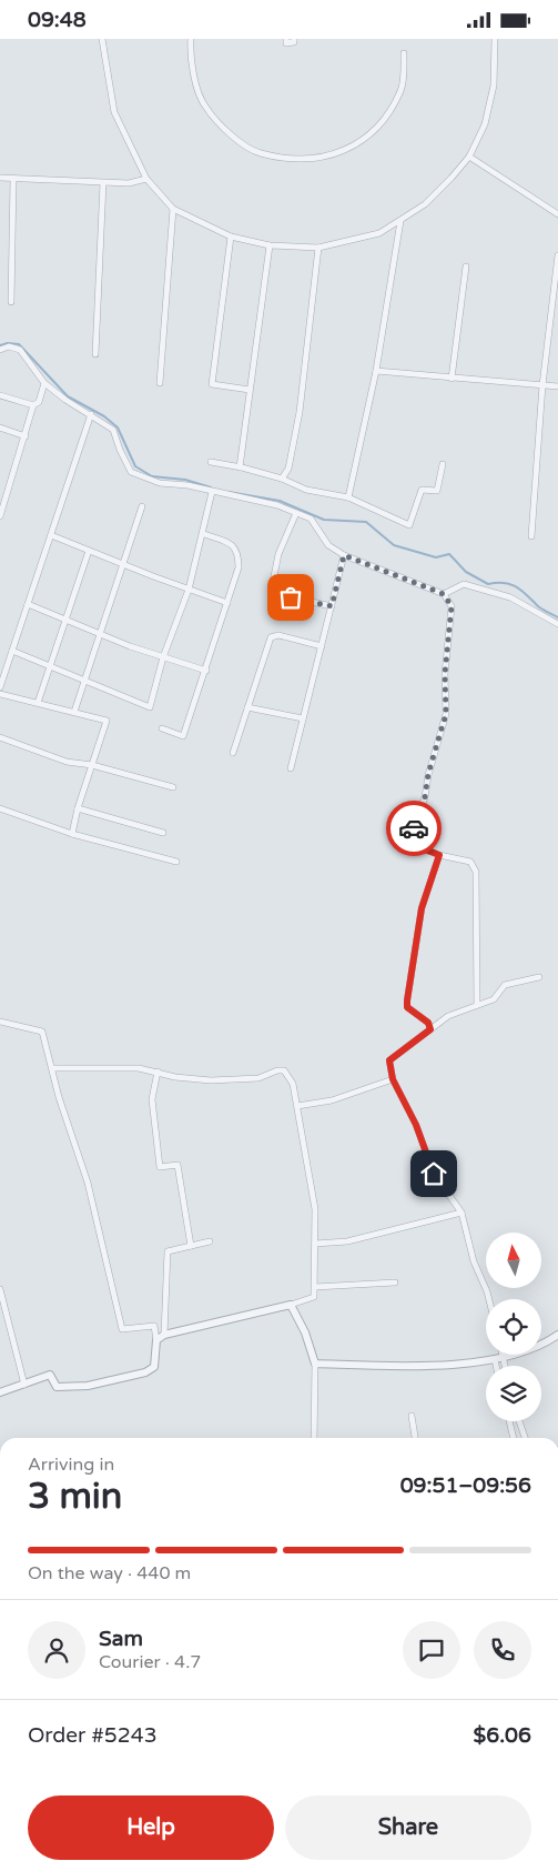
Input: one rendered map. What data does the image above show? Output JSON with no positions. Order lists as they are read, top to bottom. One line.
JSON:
{"north":"top","page":{"status":"09:48","heading":["3 min","Arriving in","09:51–09:56"],"panel":["Sam","Courier · 4.7","Order #5243","$6.06"],"bar":"On the way · 440 m","buttons":["Help","Share"]}}
